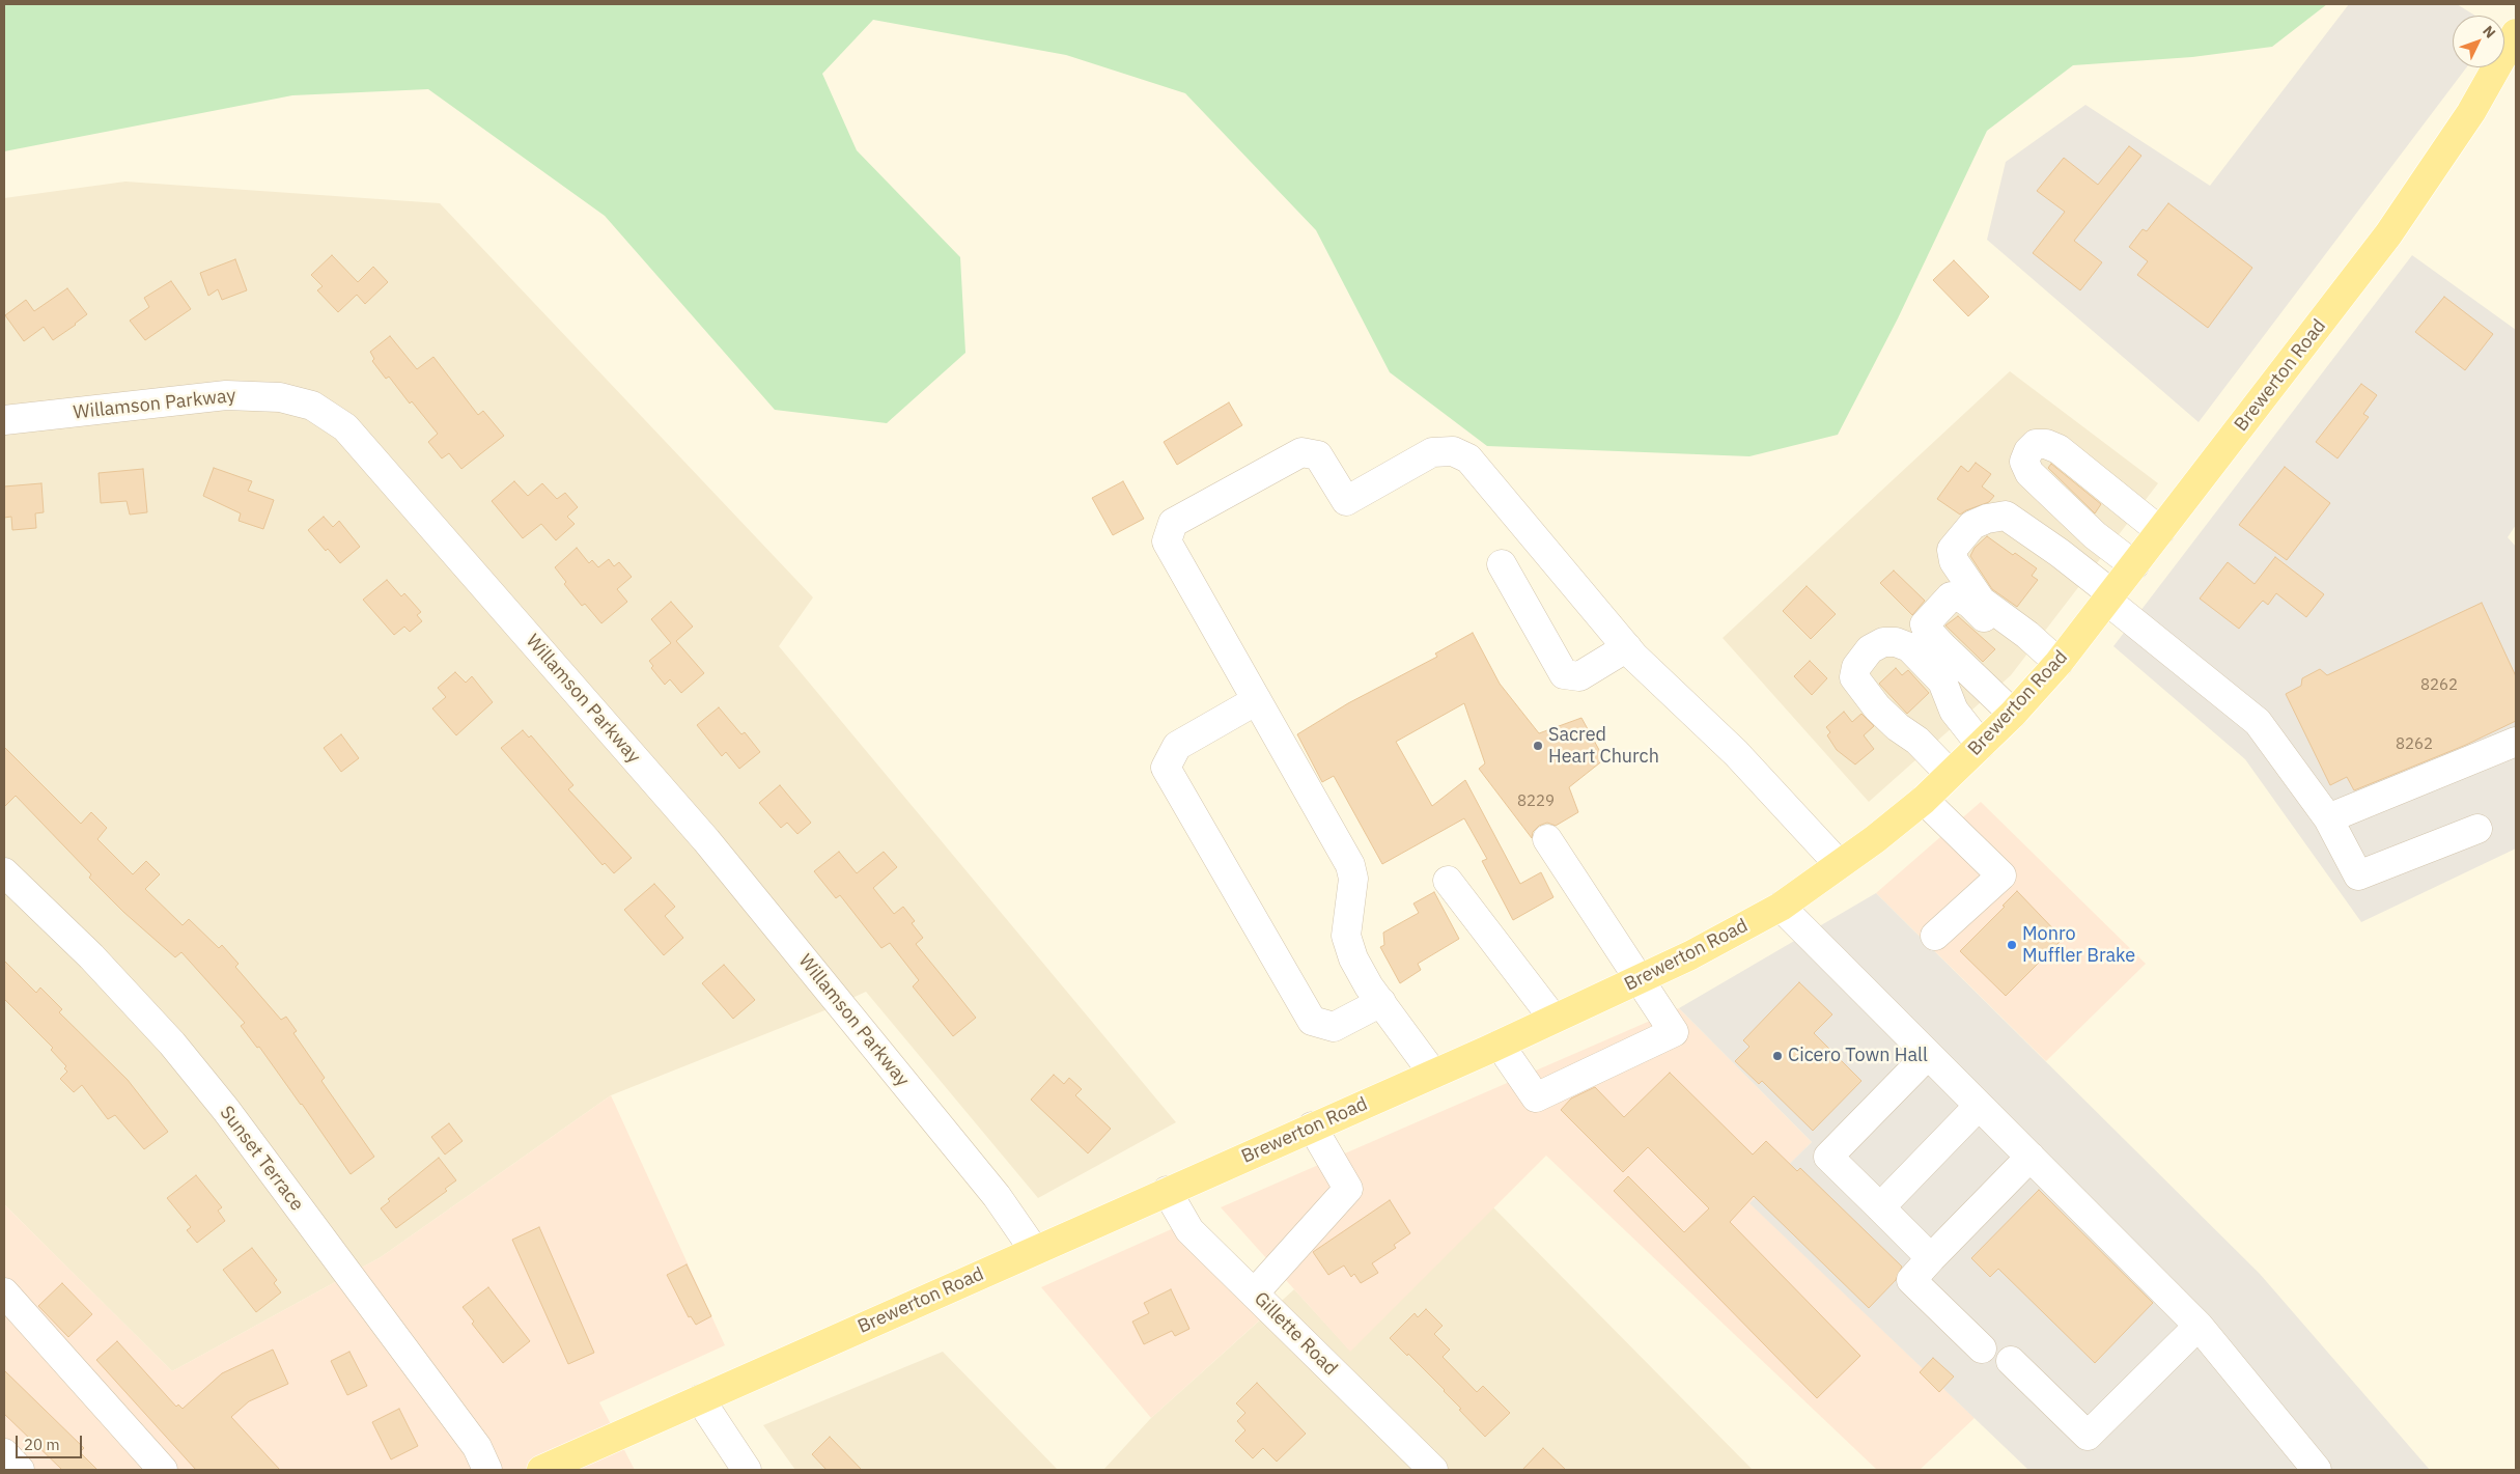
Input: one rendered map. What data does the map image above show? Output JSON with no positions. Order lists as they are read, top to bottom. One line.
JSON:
{"streets":{"main road":["Brewerton Road"],"street":["Willamson Parkway","Sunset Terrace","Gillette Road"]},"crossings":[["Brewerton Road","Willamson Parkway"],["Brewerton Road","Gillette Road"]],"places":["Sacred Heart Church","Monro Muffler Brake","Cicero Town Hall"],"house_numbers":["8262","8262","8229"],"scale_bar":"20 m","north":"top right"}
